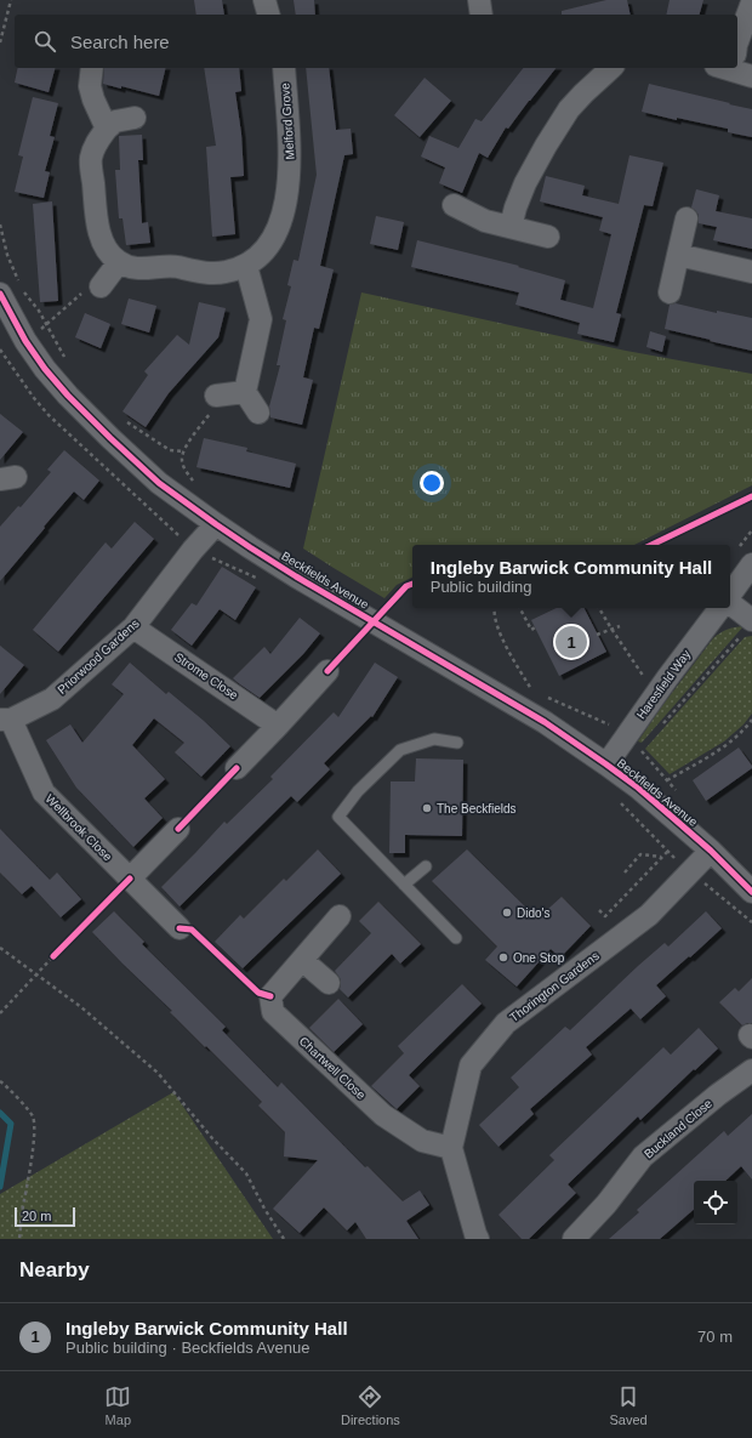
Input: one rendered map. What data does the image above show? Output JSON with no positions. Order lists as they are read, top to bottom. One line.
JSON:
{"streets":{"street":["Melford Grove","Beckfields Avenue","Priorwood Gardens","Strome Close","Haresfield Way","Wellbrook Close","Thorington Gardens","Chartwell Close","Buckland Close"]},"crossings":[["Beckfields Avenue","Priorwood Gardens"],["Beckfields Avenue","Haresfield Way"],["Beckfields Avenue","Thorington Gardens"],["Priorwood Gardens","Strome Close"],["Priorwood Gardens","Wellbrook Close"],["Thorington Gardens","Chartwell Close"]],"places":["The Beckfields","Dido's","One Stop"],"scale_bar":"20 m","page":{"search":"Search here","popup":["Ingleby Barwick Community Hall","Public building"],"pins":"1","scale":"20 m","heading":"Nearby","list":[{"mark":"1","name":"Ingleby Barwick Community Hall","note":"Public building · Beckfields Avenue","value":"70 m"}],"nav":["Map","Directions","Saved"]}}
